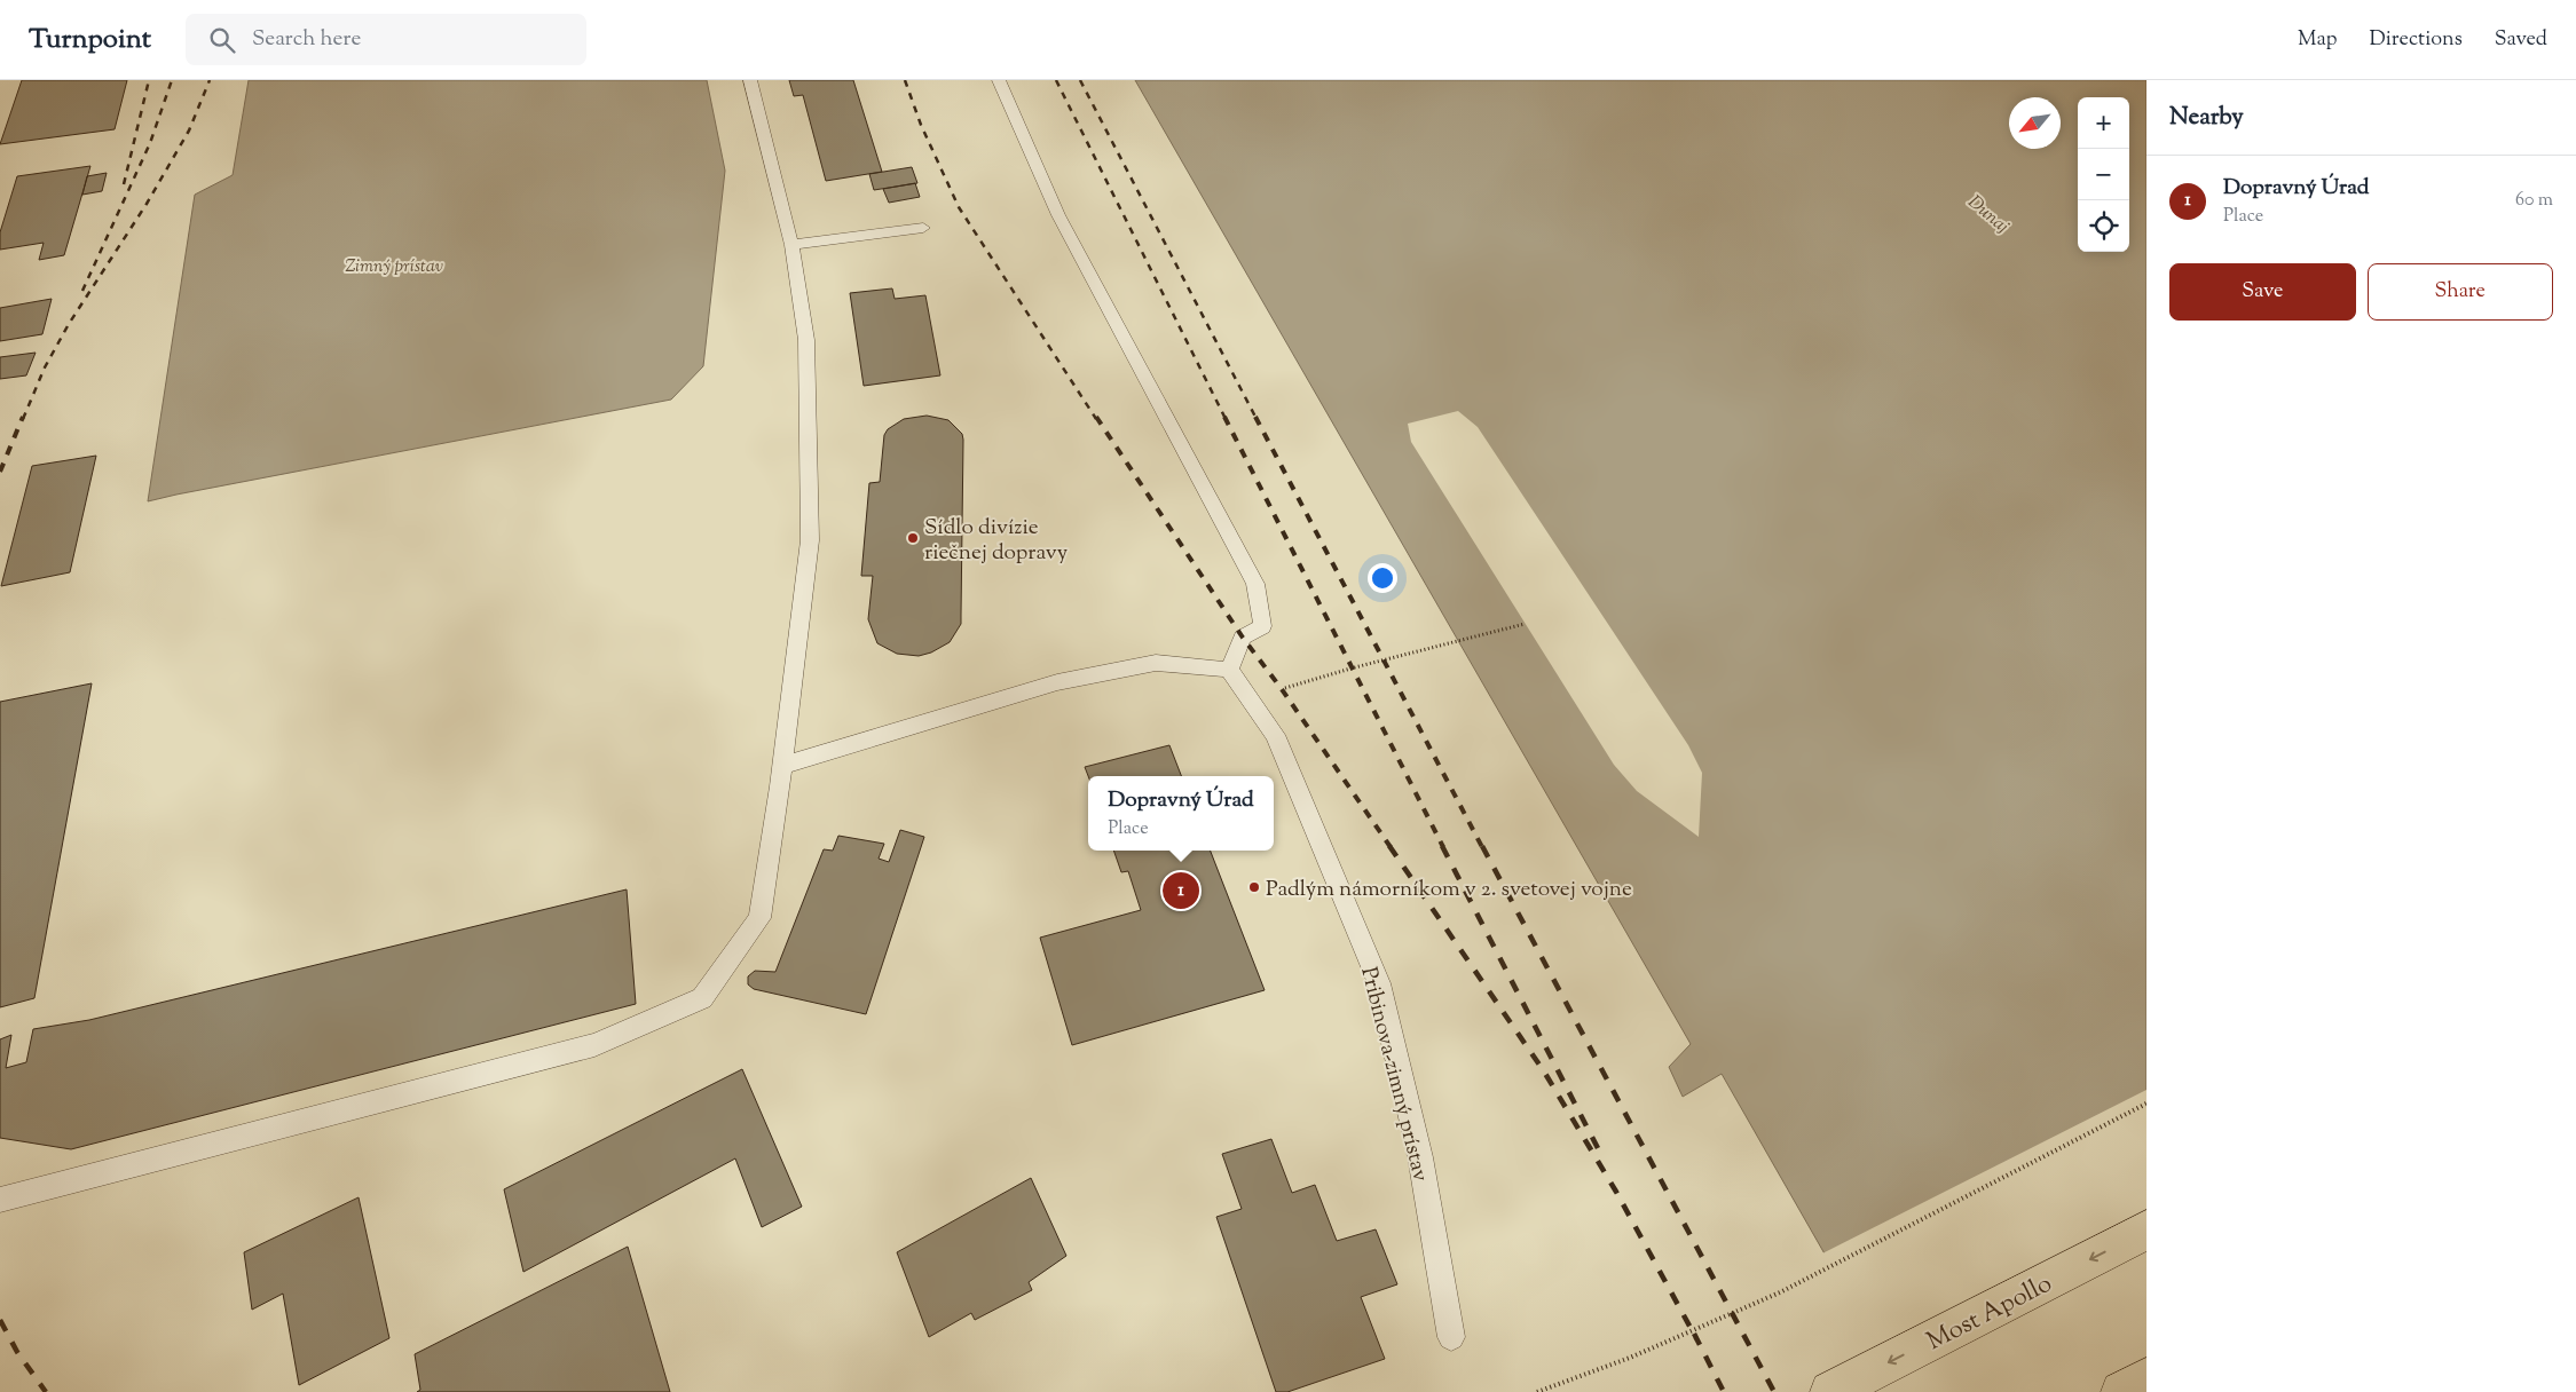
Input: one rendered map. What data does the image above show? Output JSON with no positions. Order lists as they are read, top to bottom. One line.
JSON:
{"streets":{"main road":["Most Apollo"],"lane":["Pribinova-zimný prístav"]},"one_way":["Most Apollo"],"water":["Dunaj","Zimný prístav"],"places":["Sídlo divízie riečnej dopravy","Padlým námorníkom v 2. svetovej vojne"],"north":"bottom left","page":{"header":"Turnpoint","search":"Search here","nav":["Map","Directions","Saved"],"heading":"Nearby","map_buttons":["+","−"],"list":[{"mark":"1","name":"Dopravný Úrad","note":"Place","value":"60 m"}],"buttons":["Save","Share"],"popup":["Dopravný Úrad","Place"],"pins":"1"}}
